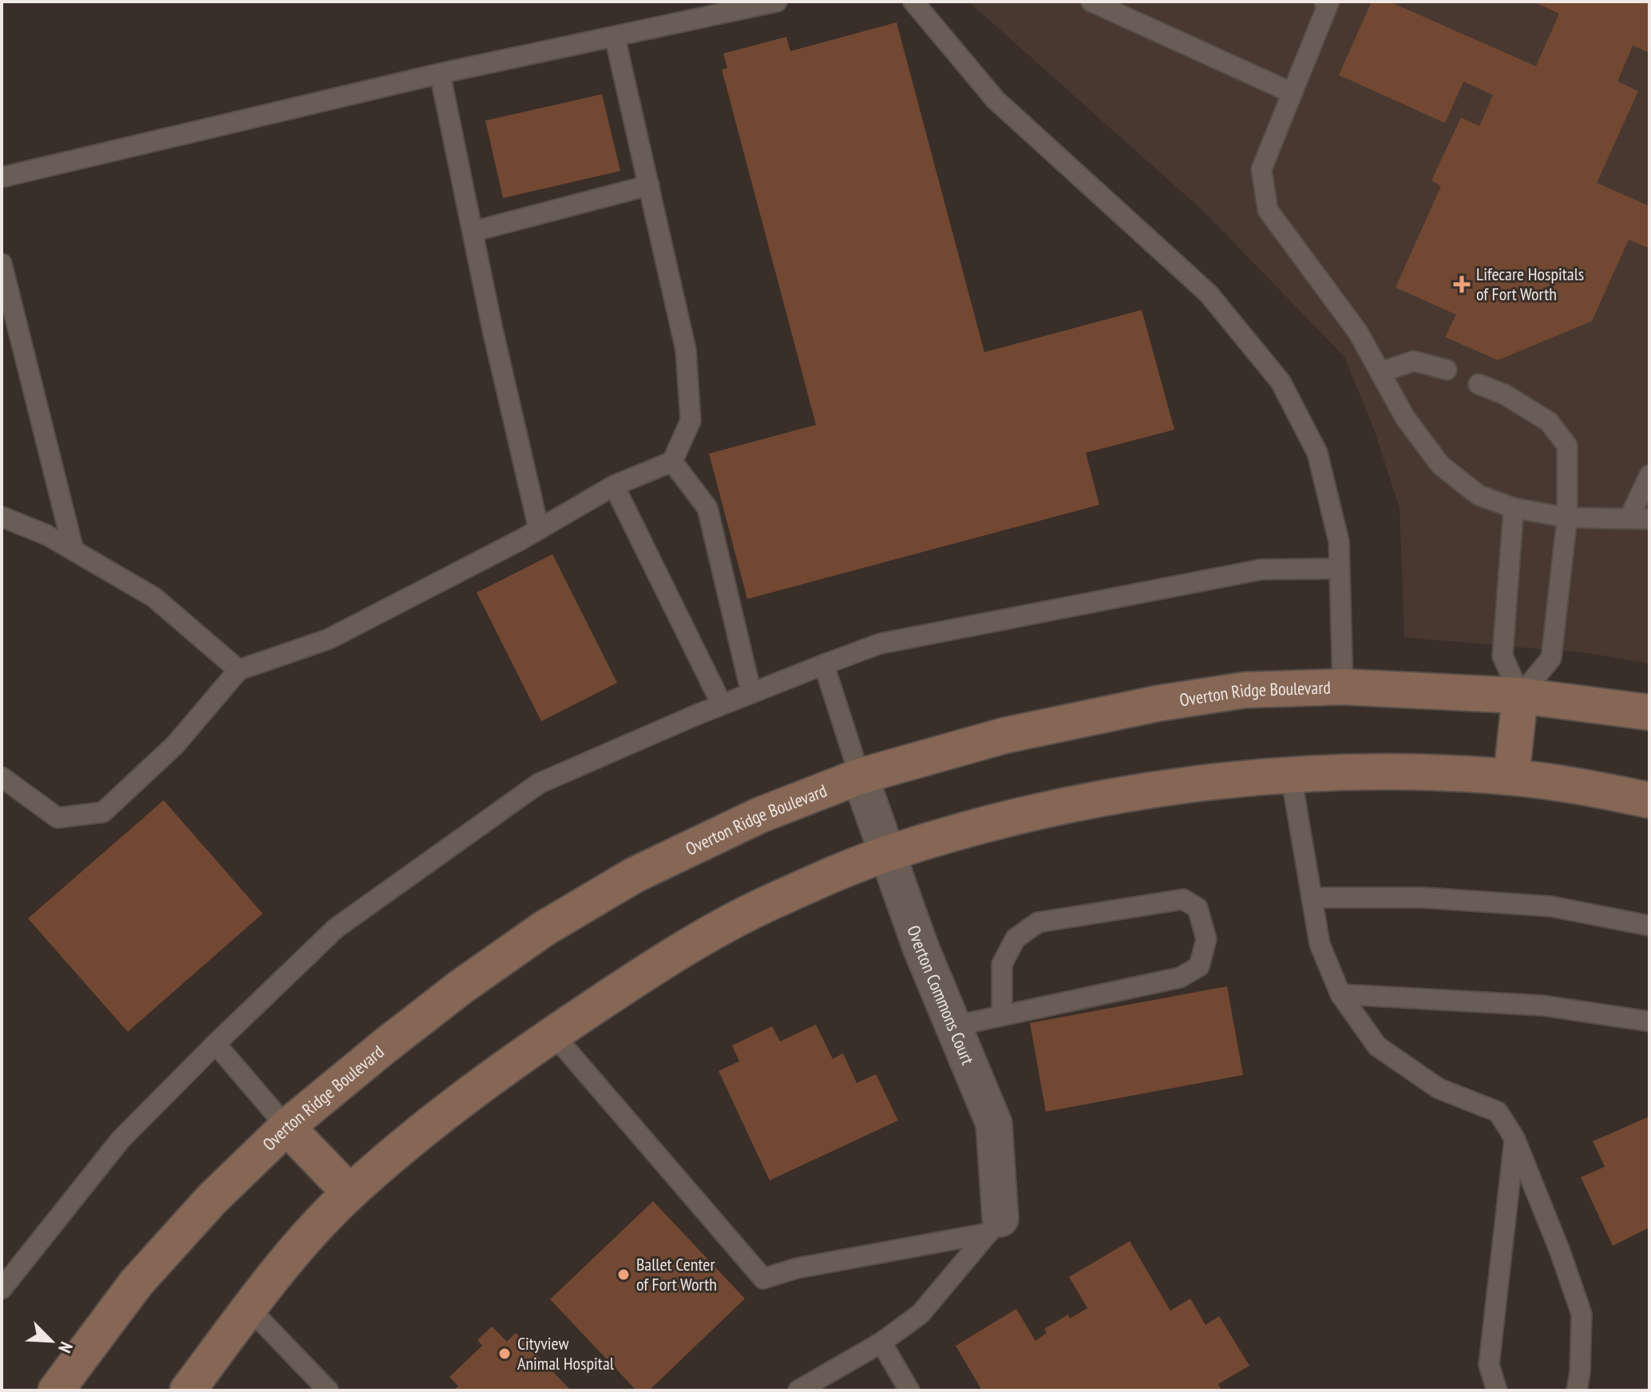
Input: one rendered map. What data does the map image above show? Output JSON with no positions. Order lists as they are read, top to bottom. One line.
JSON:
{"streets":{"street":["Overton Ridge Boulevard","Overton Commons Court"]},"crossings":[["Overton Ridge Boulevard","Overton Commons Court"]],"places":{"health":["Lifecare Hospitals of Fort Worth"],"other":["Ballet Center of Fort Worth","Cityview Animal Hospital"]},"north":"bottom right"}
